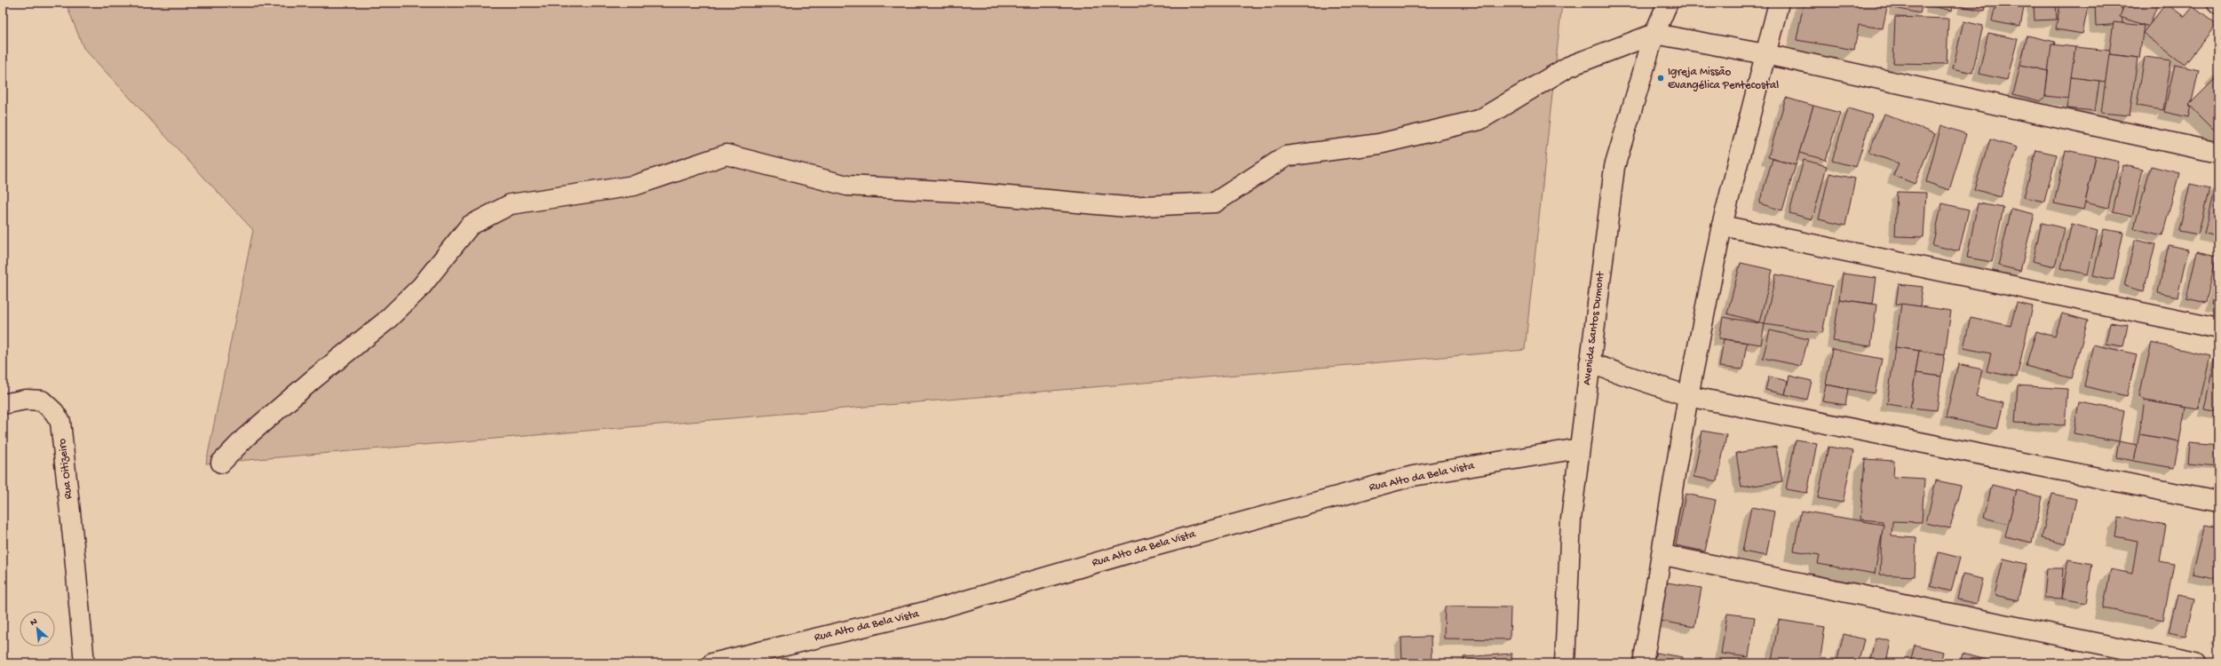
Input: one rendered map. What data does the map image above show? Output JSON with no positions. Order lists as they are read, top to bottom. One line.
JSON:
{"streets":{"street":["Avenida Santos Dumont","Rua Oitizeiro","Rua Alto da Bela Vista"]},"crossings":[["Avenida Santos Dumont","Rua Alto da Bela Vista"]],"places":["Igreja Missão Evangélica Pentecostal"],"north":"top left"}
